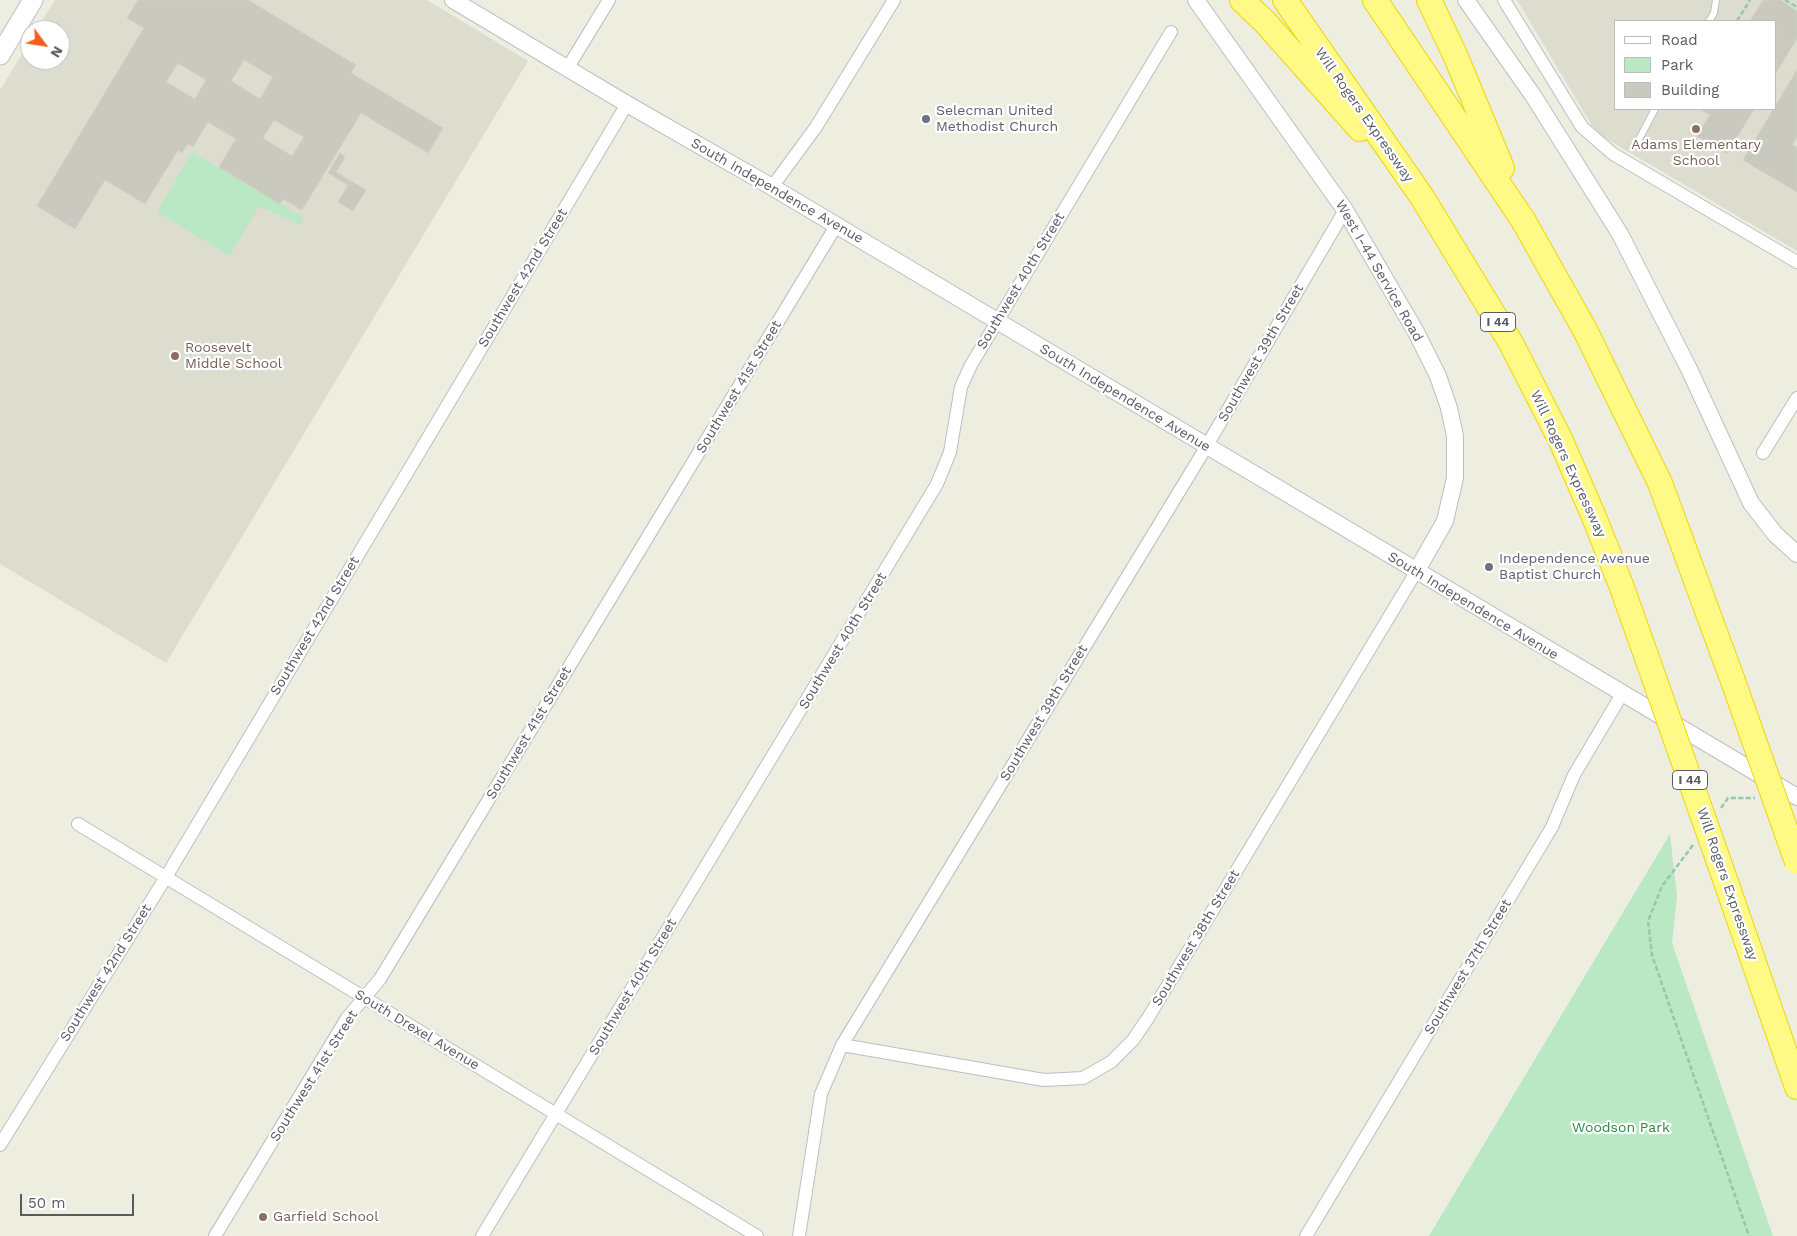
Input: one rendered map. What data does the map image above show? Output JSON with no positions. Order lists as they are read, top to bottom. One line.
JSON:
{"streets":{"highway":["Will Rogers Expressway","I 44"],"street":["South Independence Avenue","West I-44 Service Road","Southwest 42nd Street","Southwest 40th Street","Southwest 39th Street","Southwest 41st Street","Southwest 38th Street","Southwest 37th Street","South Drexel Avenue"]},"crossings":[["South Independence Avenue","West I-44 Service Road"],["South Independence Avenue","Southwest 42nd Street"],["South Independence Avenue","Southwest 40th Street"],["South Independence Avenue","Southwest 39th Street"],["South Independence Avenue","Southwest 41st Street"],["South Independence Avenue","Southwest 38th Street"],["South Independence Avenue","Southwest 37th Street"],["West I-44 Service Road","Southwest 39th Street"],["West I-44 Service Road","Southwest 38th Street"],["Southwest 42nd Street","South Drexel Avenue"],["Southwest 40th Street","South Drexel Avenue"],["Southwest 39th Street","Southwest 38th Street"],["Southwest 41st Street","South Drexel Avenue"]],"parks":["Woodson Park"],"places":["Selecman United Methodist Church","Adams Elementary School","Roosevelt Middle School","Independence Avenue Baptist Church","Garfield School"],"legend":["Road","Park","Building"],"scale_bar":"50 m","north":"bottom right"}
